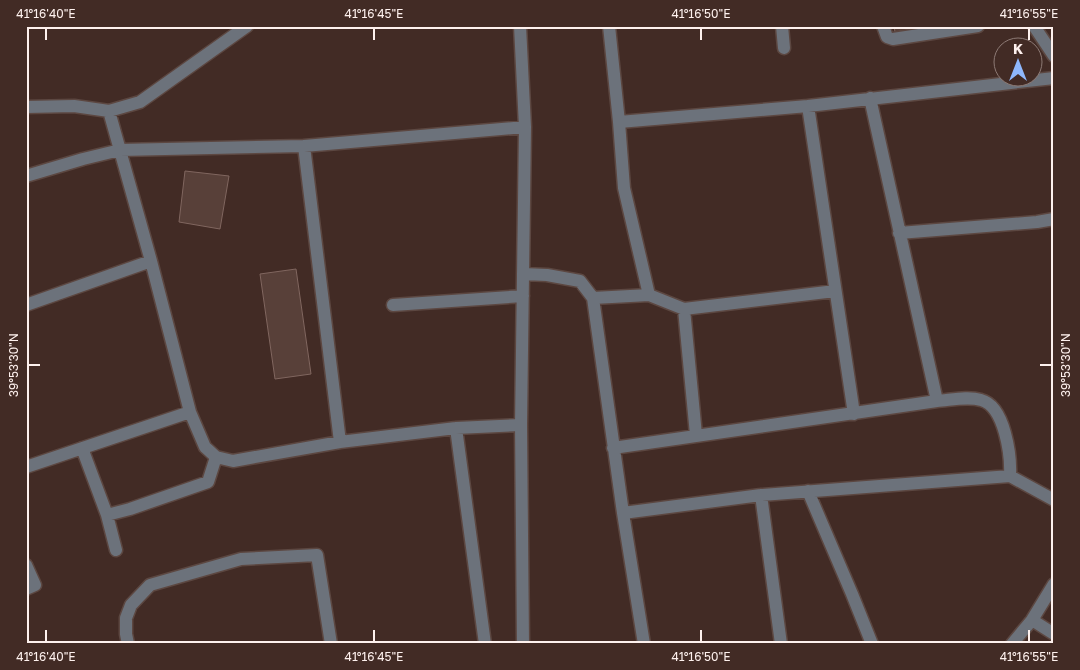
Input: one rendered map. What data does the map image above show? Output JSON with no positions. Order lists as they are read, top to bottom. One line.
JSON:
{"north":"top","coordinates":["41°16'40\"E","41°16'45\"E","41°16'50\"E","41°16'55\"E","39°53'30\"N"]}
